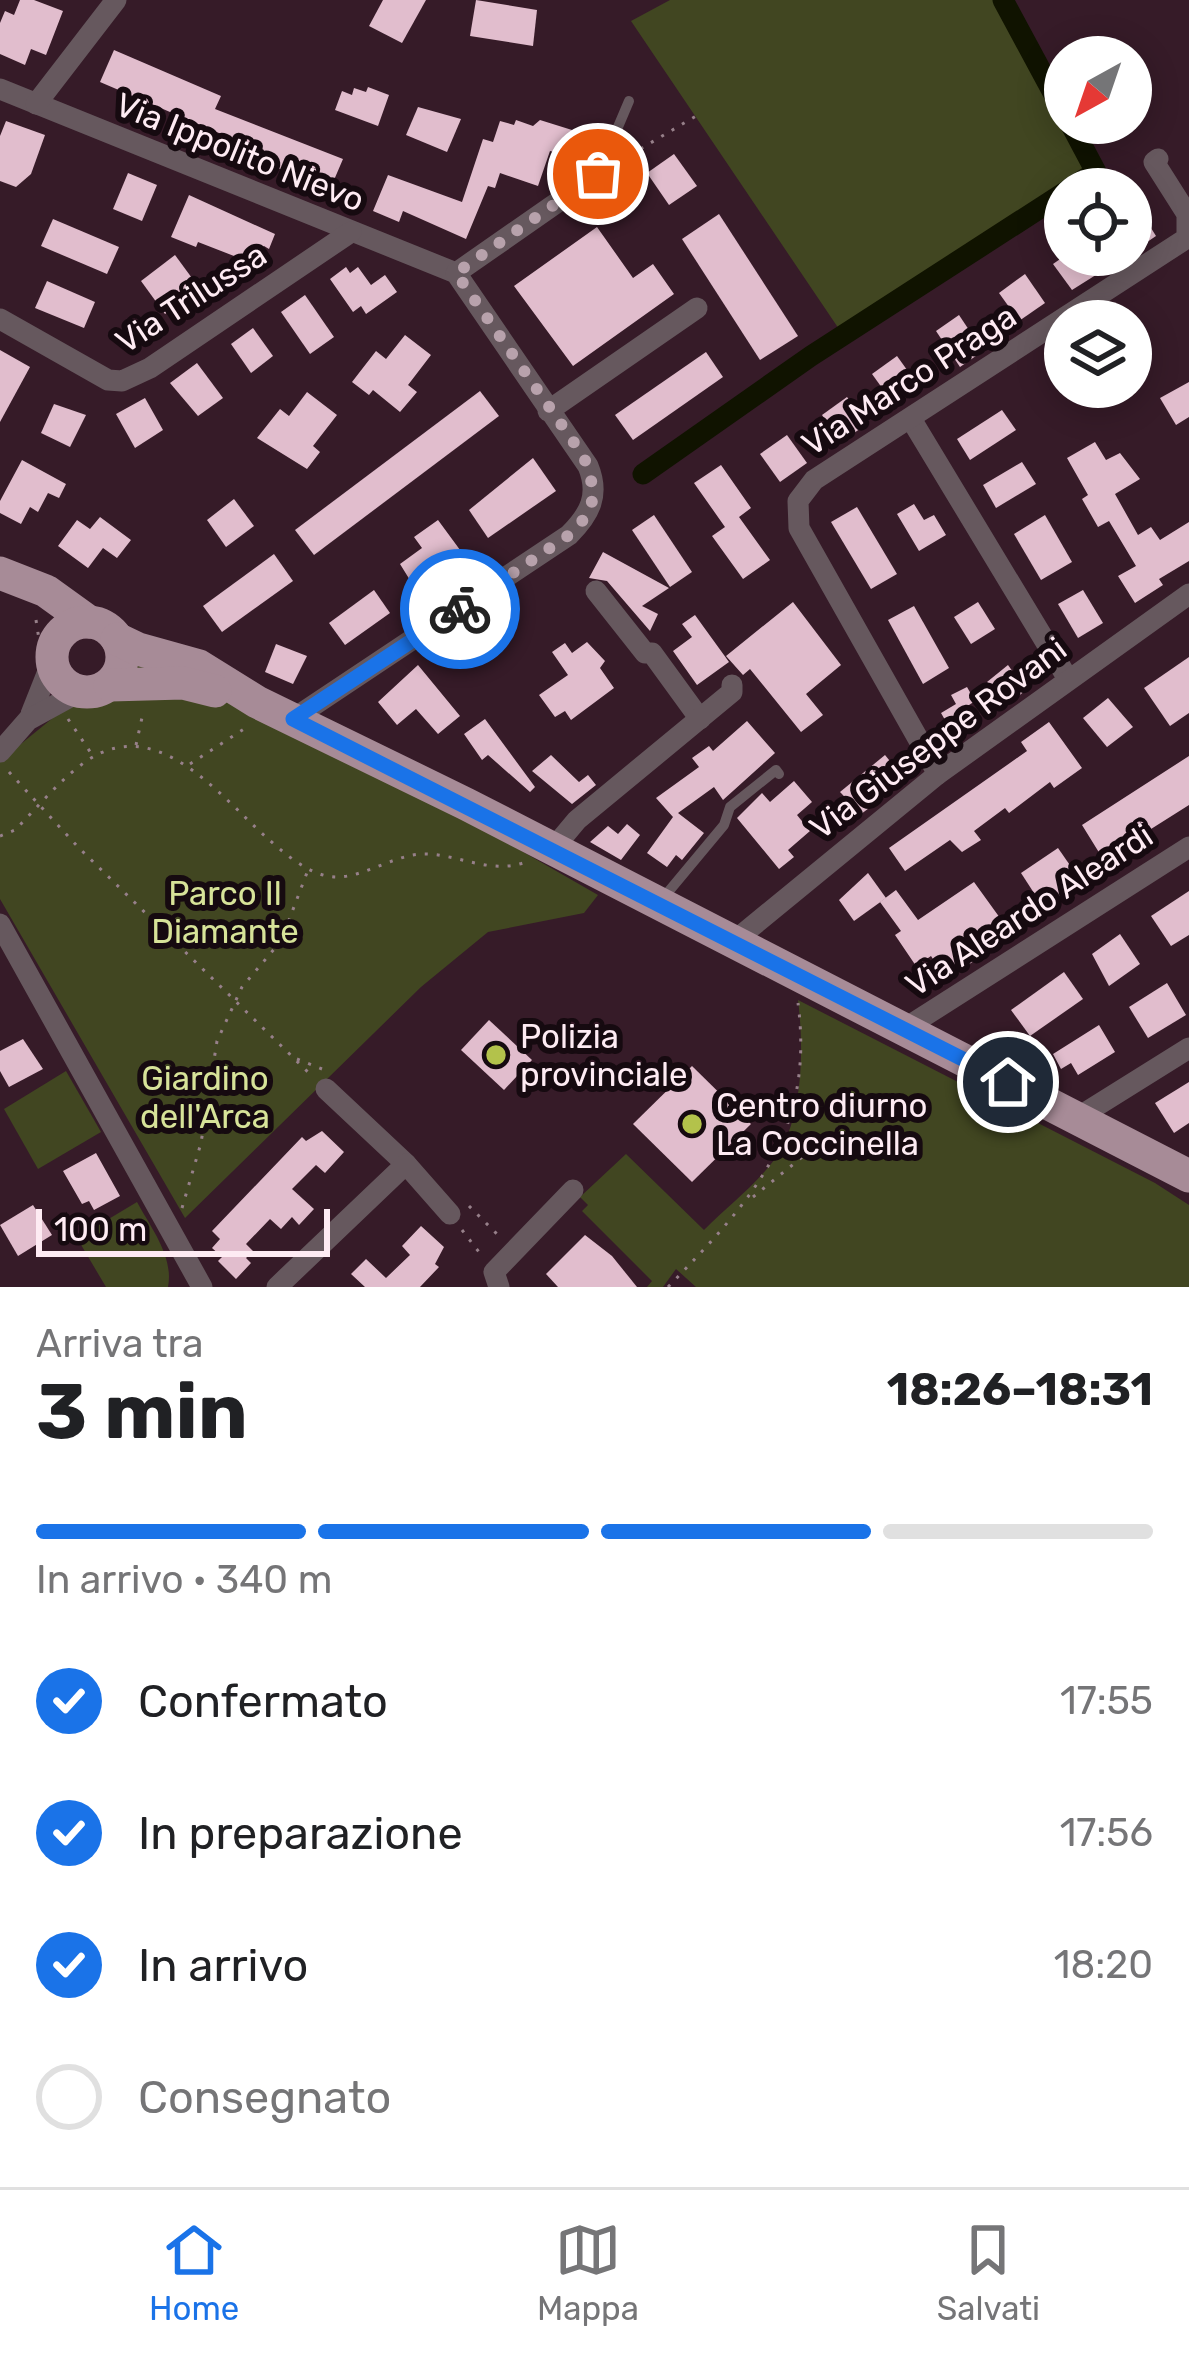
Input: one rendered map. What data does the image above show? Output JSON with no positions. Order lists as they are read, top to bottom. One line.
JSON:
{"streets":{"street":["Via Ippolito Nievo","Via Trilussa","Via Marco Praga","Via Giuseppe Rovani","Via Aleardo Aleardi"]},"crossings":[["Via Ippolito Nievo","Via Trilussa"],["Via Marco Praga","Via Giuseppe Rovani"]],"parks":["Parco Il Diamante","Giardino dell'Arca"],"places":["Polizia provinciale","Centro diurno La Coccinella"],"scale_bar":"100 m","north":"bottom left","page":{"scale":"100 m","heading":["3 min","Arriva tra","18:26–18:31"],"bar":"In arrivo · 340 m","list":[["Confermato","17:55"],["In preparazione","17:56"],["In arrivo","18:20"],"Consegnato"],"tabs":["Home","Mappa","Salvati"]}}
